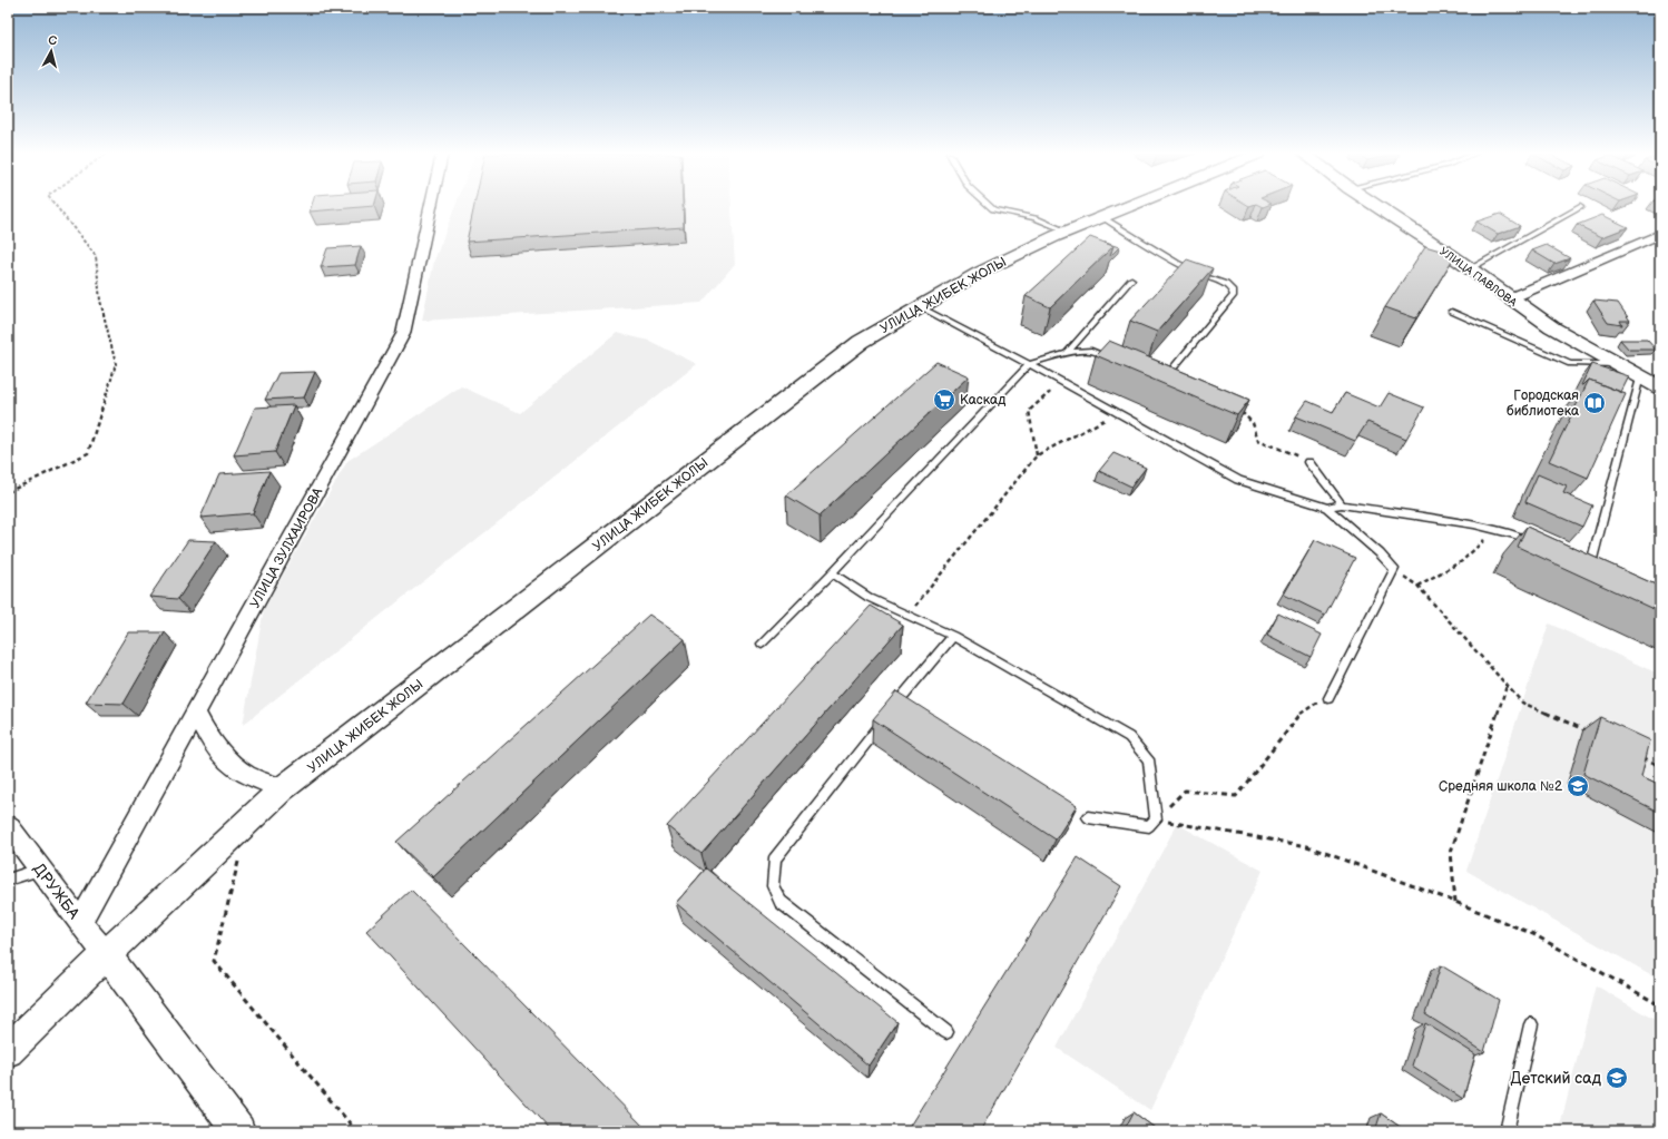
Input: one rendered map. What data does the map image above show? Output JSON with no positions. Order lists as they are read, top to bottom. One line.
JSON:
{"streets":{"street":["УЛИЦА ПАВЛОВА","УЛИЦА ЖИБЕК ЖОЛЫ","УЛИЦА ЗУЛХАИРОВА","ДРУЖБА"]},"crossings":[["УЛИЦА ЖИБЕК ЖОЛЫ","ДРУЖБА"],["УЛИЦА ЗУЛХАИРОВА","ДРУЖБА"]],"places":{"supermarket":["Каскад"],"library":["Городская библиотека"],"school or university":["Средняя школа №2","Детский сад"]},"north":"top"}
